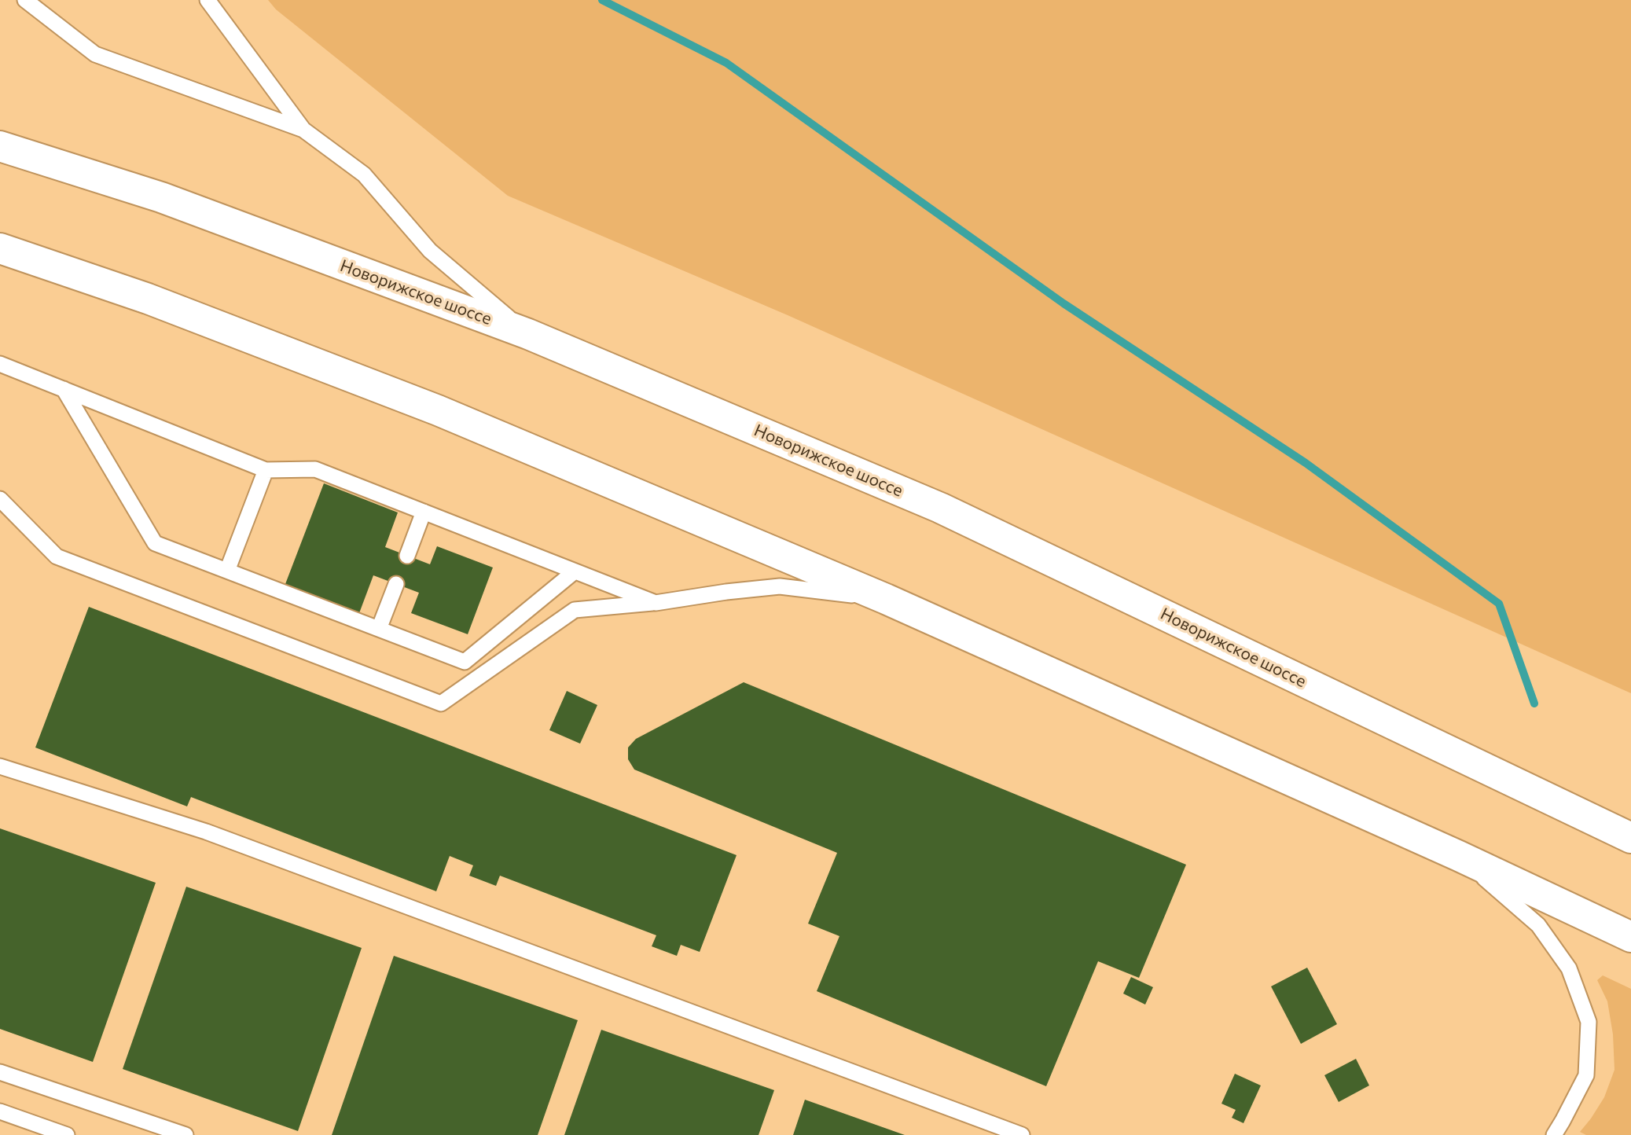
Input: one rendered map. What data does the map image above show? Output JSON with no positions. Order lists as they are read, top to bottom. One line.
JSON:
{"streets":{"highway":["Новорижское шоссе"]}}
